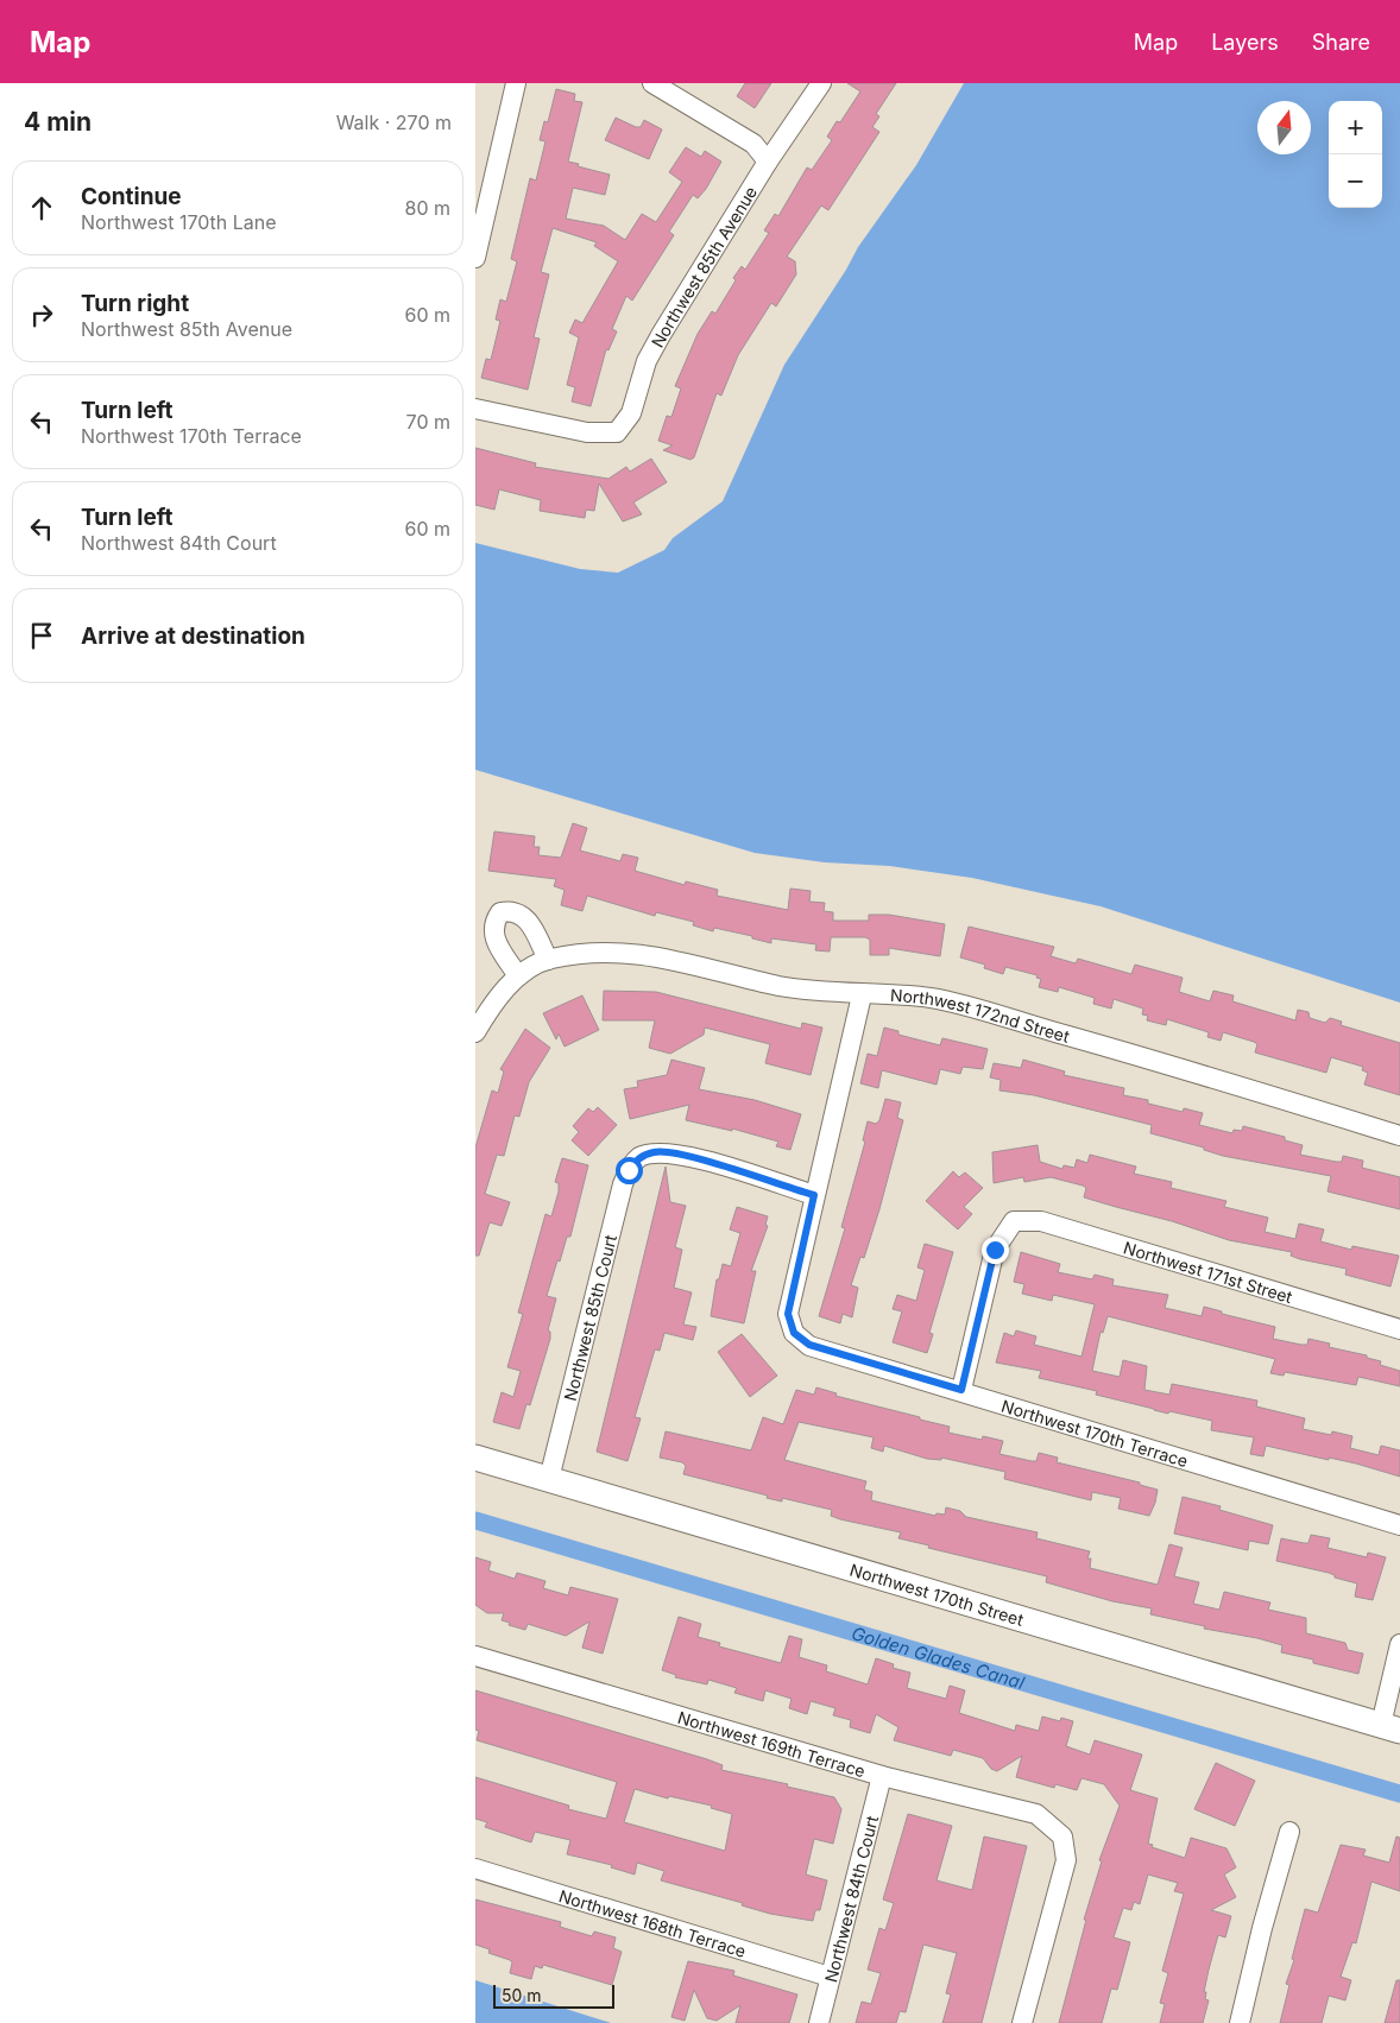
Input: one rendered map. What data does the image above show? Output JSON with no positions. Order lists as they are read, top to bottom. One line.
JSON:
{"streets":{"street":["Northwest 85th Avenue","Northwest 172nd Street","Northwest 171st Street","Northwest 85th Court","Northwest 170th Terrace","Northwest 170th Street","Northwest 169th Terrace","Northwest 84th Court","Northwest 168th Terrace"]},"crossings":[["Northwest 171st Street","Northwest 170th Terrace"],["Northwest 85th Court","Northwest 170th Terrace"],["Northwest 85th Court","Northwest 170th Street"],["Northwest 169th Terrace","Northwest 84th Court"],["Northwest 84th Court","Northwest 168th Terrace"]],"water":["Golden Glades Canal"],"scale_bar":"50 m","north":"top","page":{"header":"Map","nav":["Map","Layers","Share"],"heading":["4 min","Walk · 270 m"],"map_buttons":["+","−"],"list":[["Continue","Northwest 170th Lane","80 m"],["Turn right","Northwest 85th Avenue","60 m"],["Turn left","Northwest 170th Terrace","70 m"],["Turn left","Northwest 84th Court","60 m"],"Arrive at destination"],"scale":"50 m"}}
